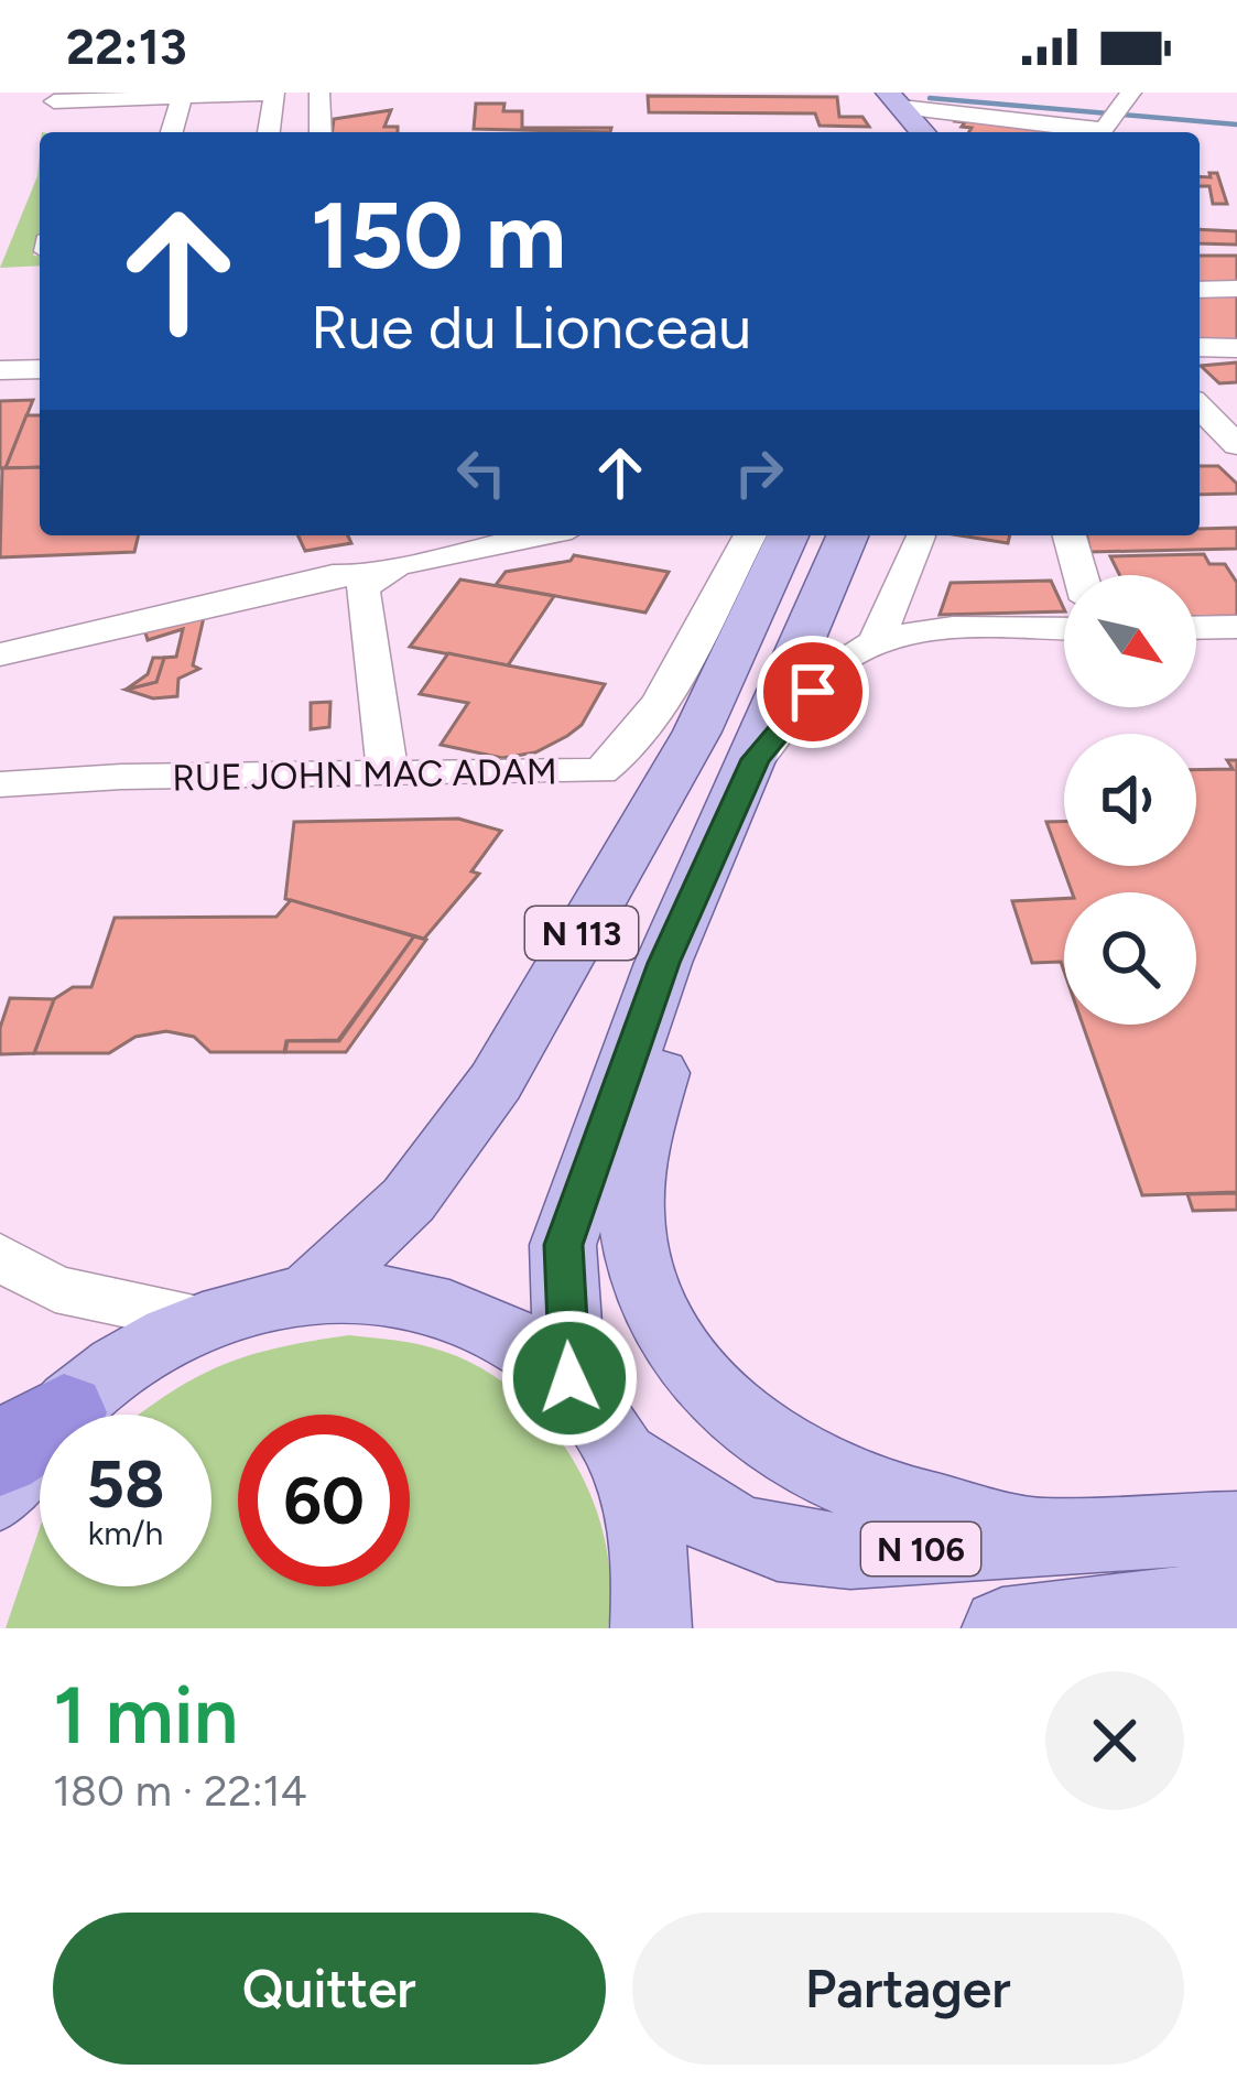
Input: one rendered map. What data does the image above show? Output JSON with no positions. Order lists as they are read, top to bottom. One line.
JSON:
{"streets":{"main road":["N 113","N 106"],"street":["RUE JOHN MAC ADAM"]},"north":"bottom right","page":{"status":"22:13","turn":["150 m","Rue du Lionceau"],"speed":"58 km/h","limit":"60","heading":["1 min","180 m · 22:14"],"buttons":["Quitter","Partager"]}}
